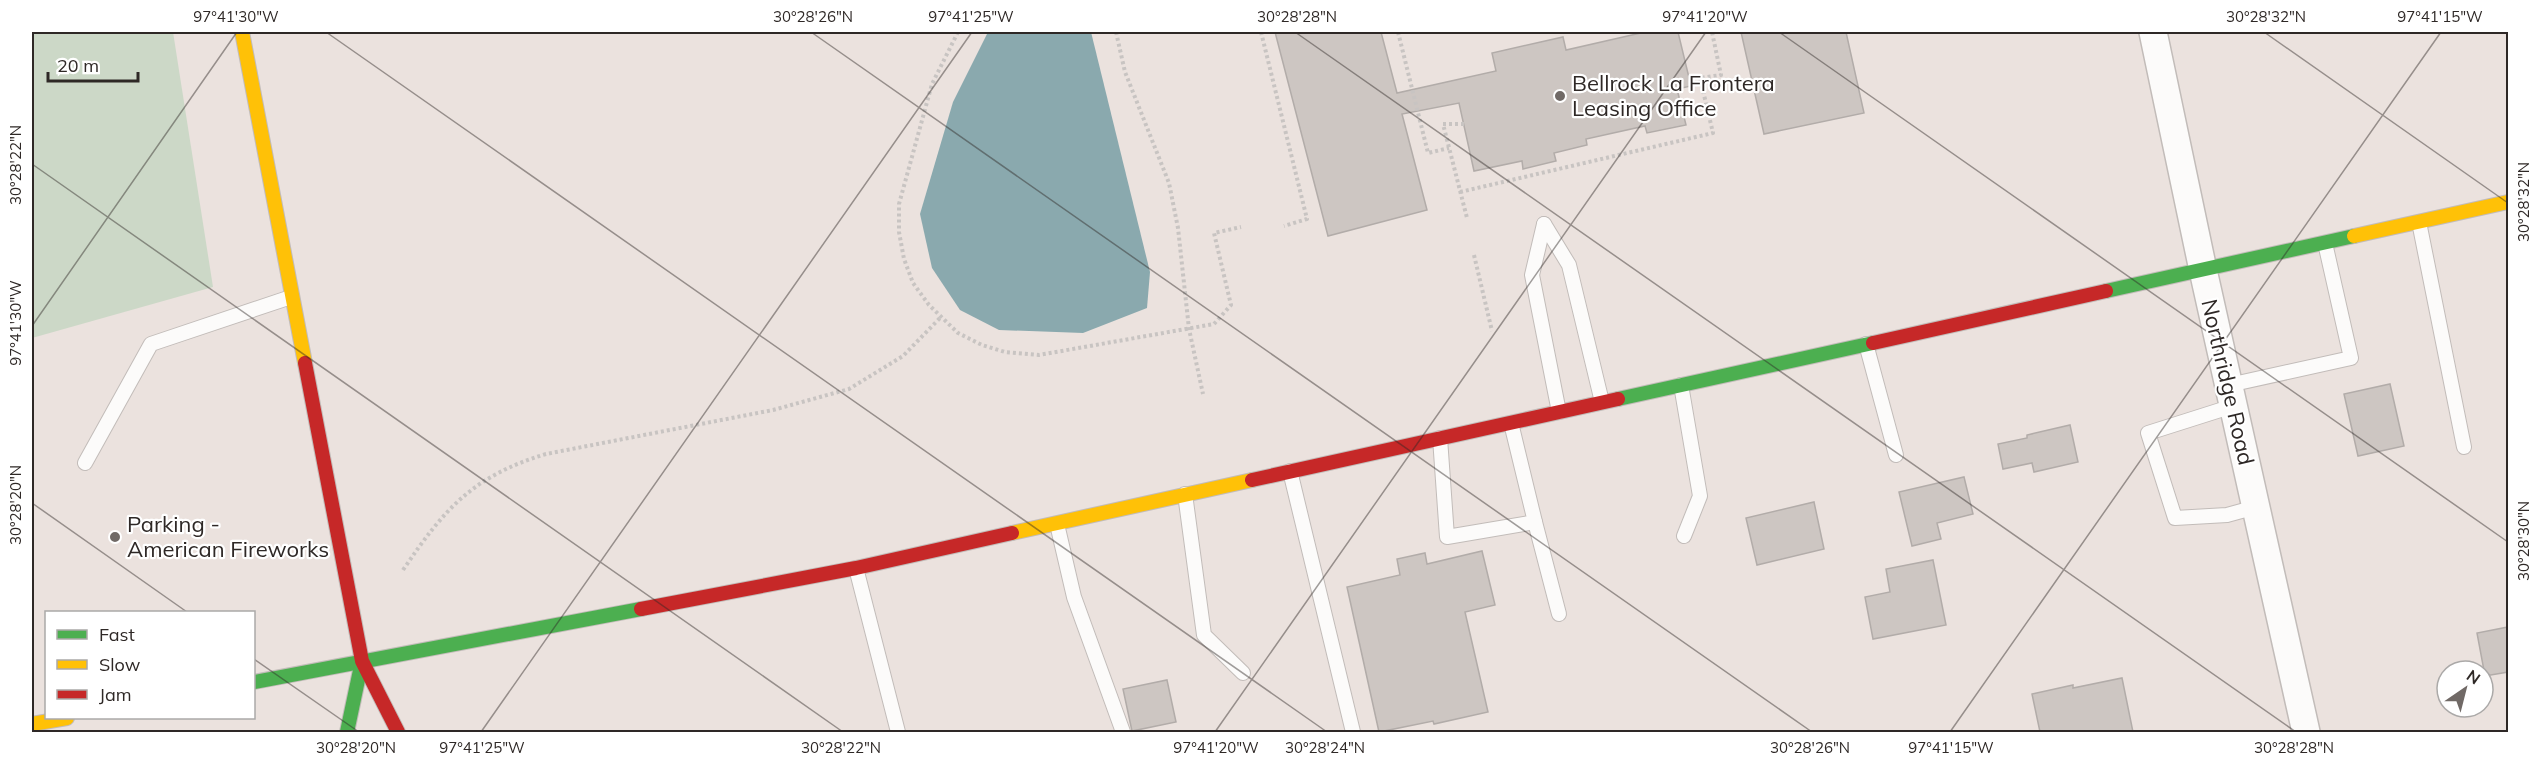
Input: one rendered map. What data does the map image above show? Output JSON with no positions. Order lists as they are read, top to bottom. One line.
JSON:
{"streets":{"street":["Northridge Road"]},"places":["Bellrock La Frontera Leasing Office","Parking - American Fireworks"],"legend":["Fast","Slow","Jam"],"scale_bar":"20 m","north":"top right","coordinates":["97°41'30\"W","30°28'26\"N","97°41'25\"W","30°28'28\"N","97°41'20\"W","30°28'32\"N","97°41'15\"W","30°28'22\"N","30°28'20\"N","30°28'30\"N","30°28'24\"N"]}
